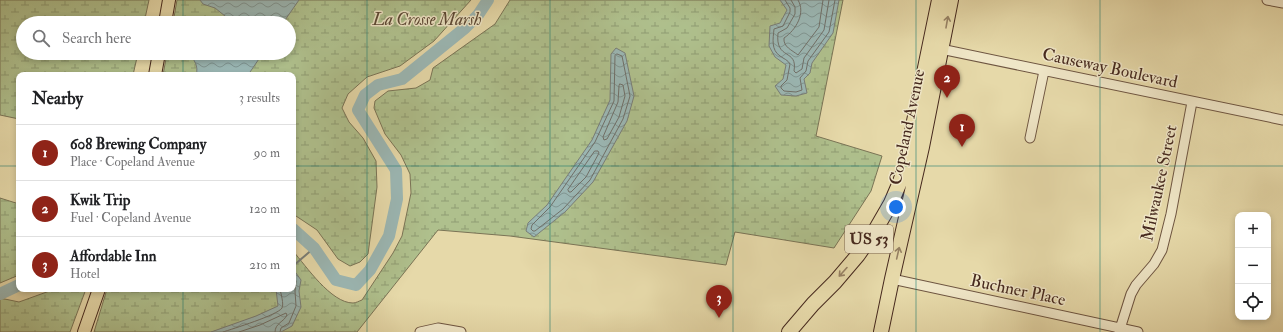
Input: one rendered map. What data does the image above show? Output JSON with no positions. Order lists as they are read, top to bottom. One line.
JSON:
{"streets":{"highway":["Copeland Avenue","US 53"],"street":["Causeway Boulevard","Milwaukee Street","Buchner Place"]},"crossings":[["Causeway Boulevard","Copeland Avenue"],["Causeway Boulevard","Milwaukee Street"],["Copeland Avenue","Buchner Place"],["Milwaukee Street","Buchner Place"]],"parks":["La Crosse Marsh"],"page":{"search":"Search here","pins":["2","1","3"],"heading":["Nearby","3 results"],"list":[{"mark":"1","name":"608 Brewing Company","note":"Place · Copeland Avenue","value":"90 m"},{"mark":"2","name":"Kwik Trip","note":"Fuel · Copeland Avenue","value":"120 m"},{"mark":"3","name":"Affordable Inn","note":"Hotel","value":"210 m"}],"map_buttons":["+","−"]}}
